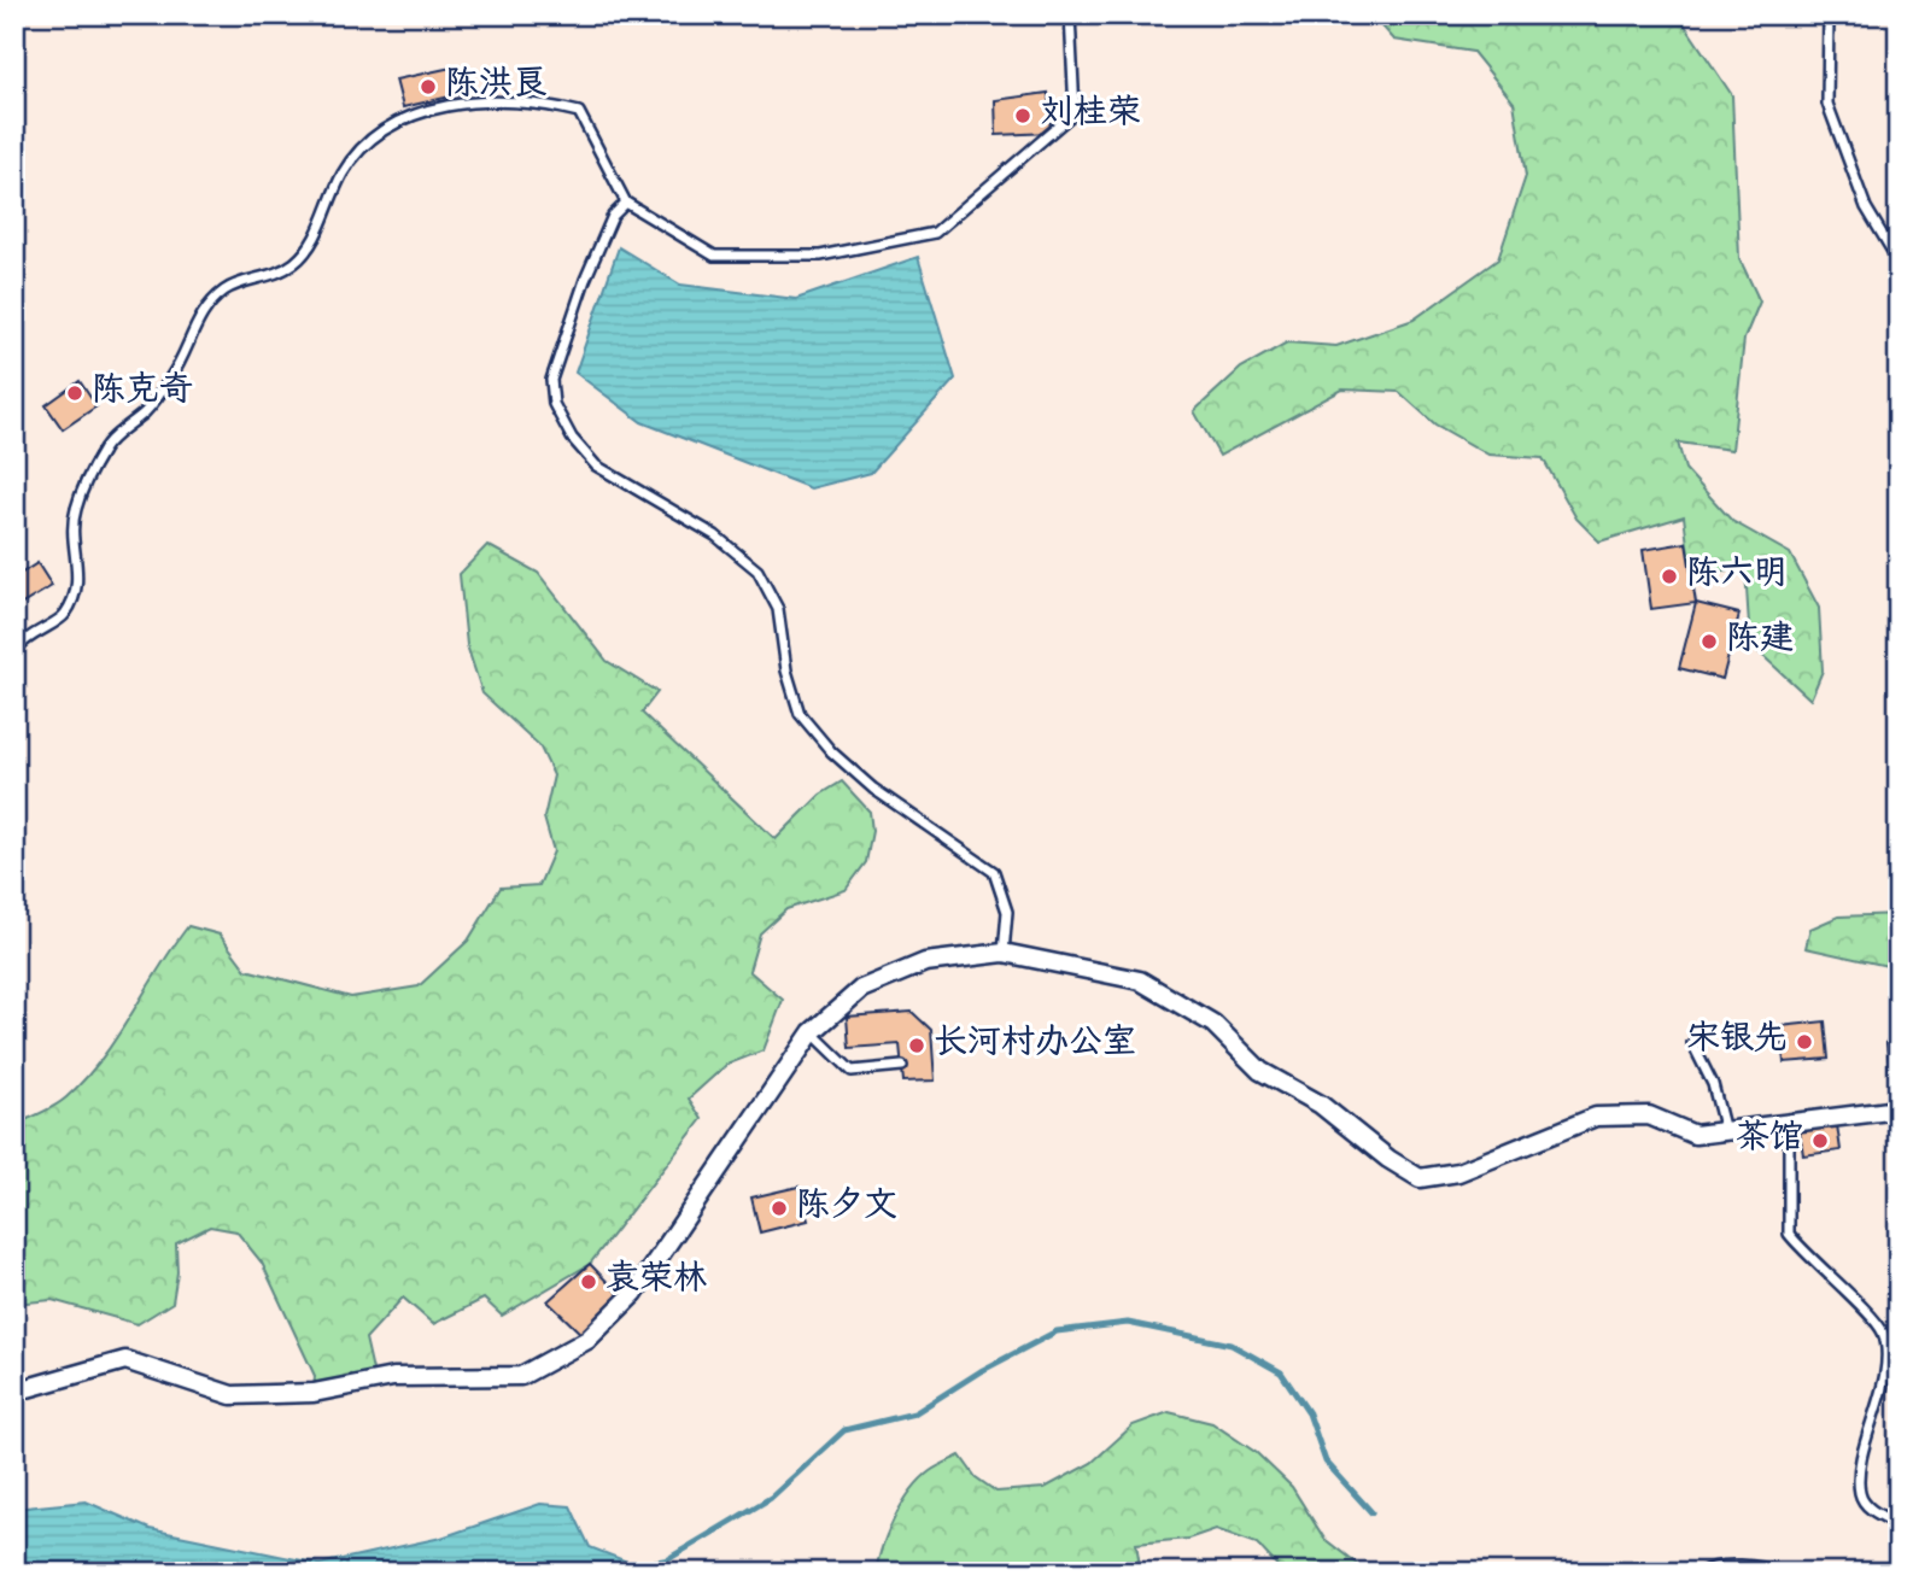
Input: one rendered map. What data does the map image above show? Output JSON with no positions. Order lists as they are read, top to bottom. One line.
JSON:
{"places":["陈洪良","刘桂荣","陈克奇","陈六明","陈建","宋银先","长河村办公室","茶馆","陈夕文","袁荣林"]}
